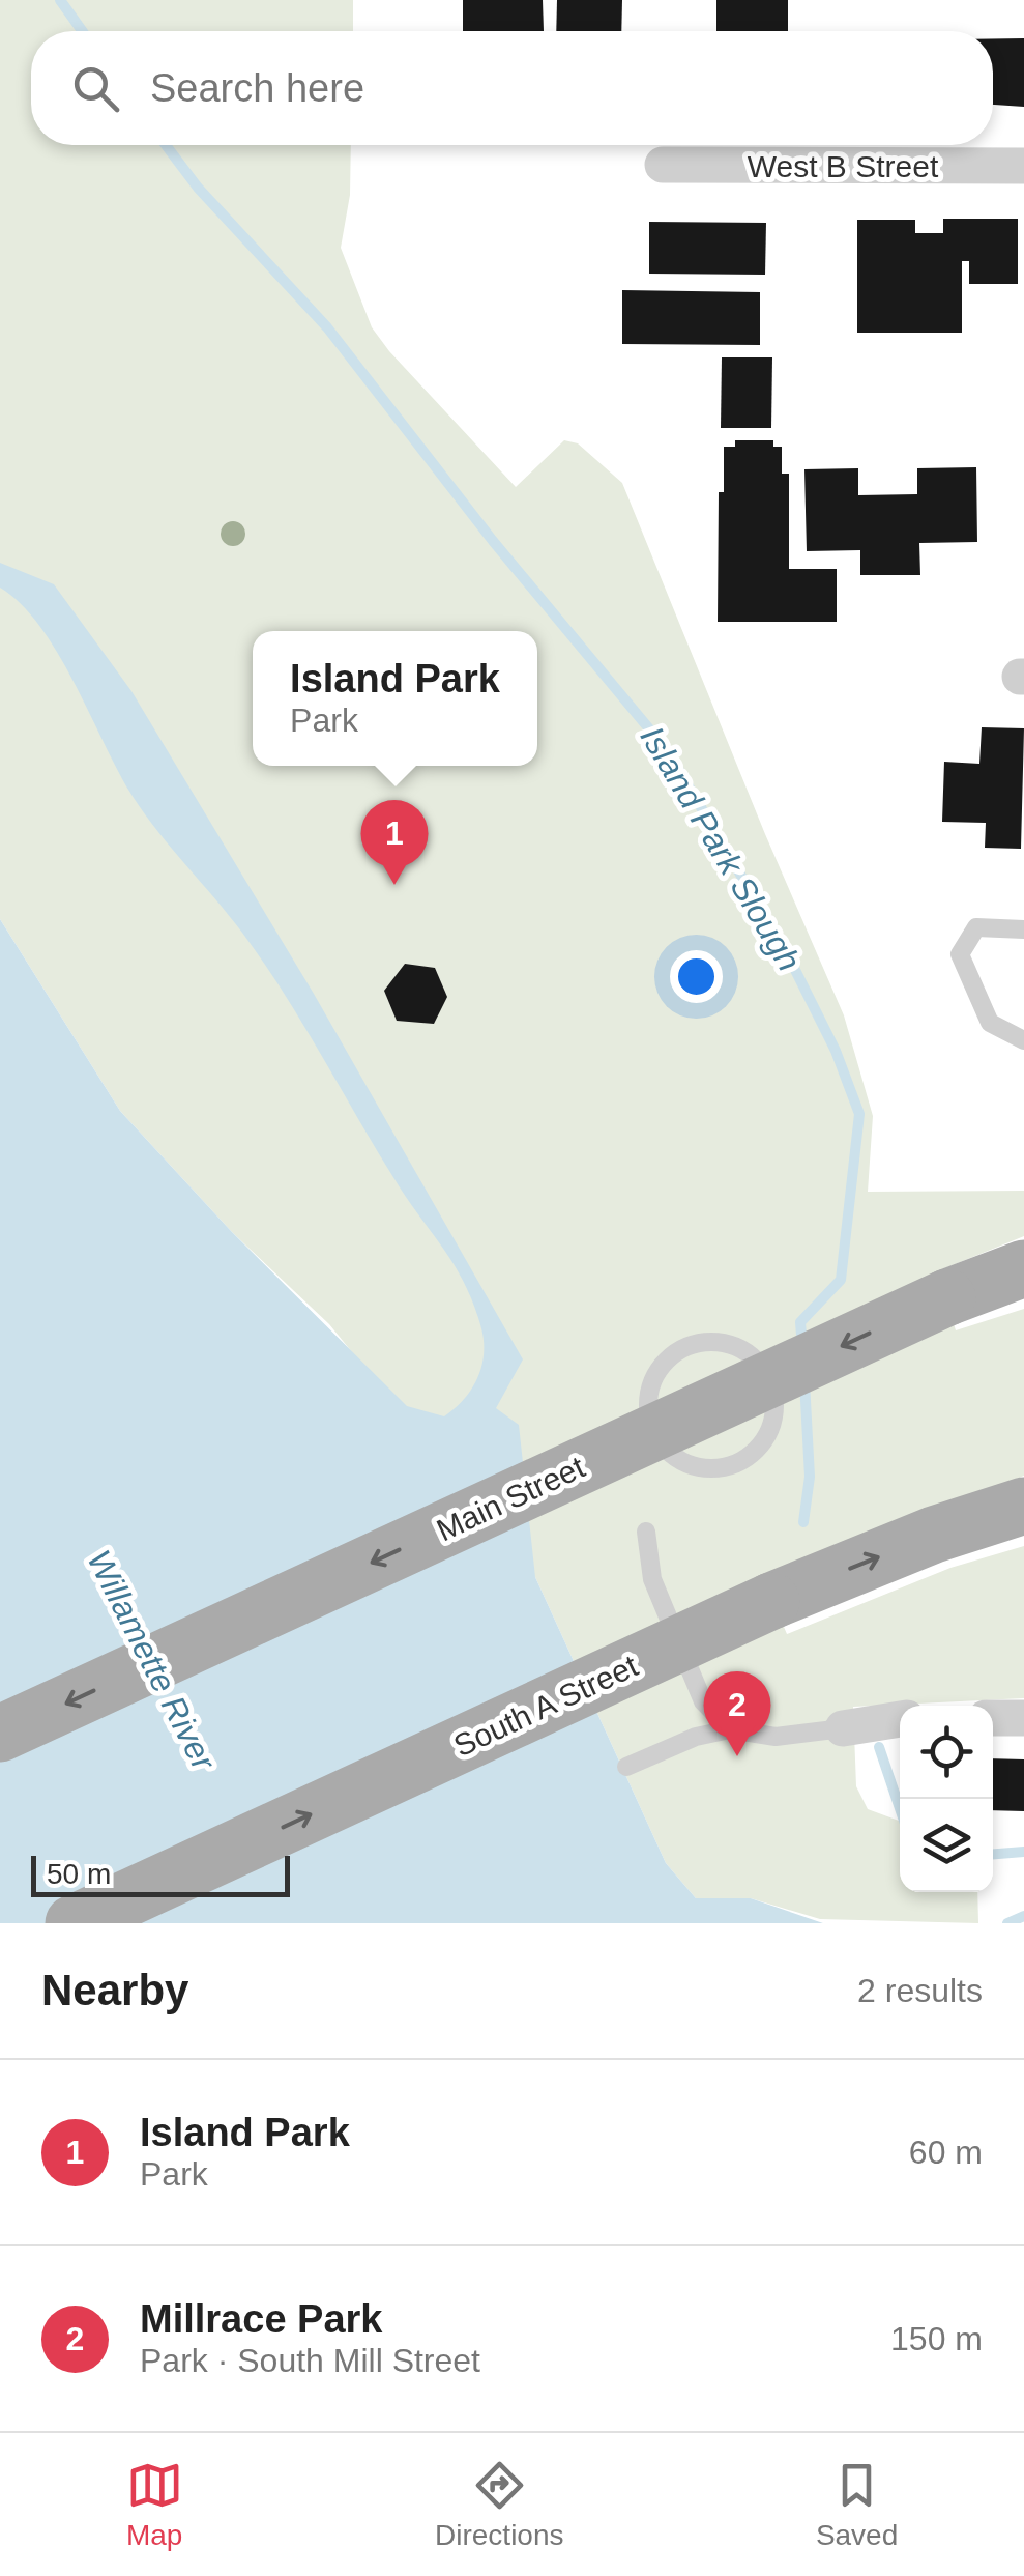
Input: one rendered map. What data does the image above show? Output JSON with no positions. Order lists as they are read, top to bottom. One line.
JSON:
{"streets":{"main road":["Main Street","South A Street"],"street":["West B Street"]},"one_way":["Main Street","South A Street"],"water":["Island Park Slough","Willamette River"],"scale_bar":"50 m","page":{"search":"Search here","popup":["Island Park","Park"],"pins":["1","2"],"scale":"50 m","heading":["Nearby","2 results"],"list":[{"mark":"1","name":"Island Park","note":"Park","value":"60 m"},{"mark":"2","name":"Millrace Park","note":"Park · South Mill Street","value":"150 m"}],"nav":["Map","Directions","Saved"]}}
